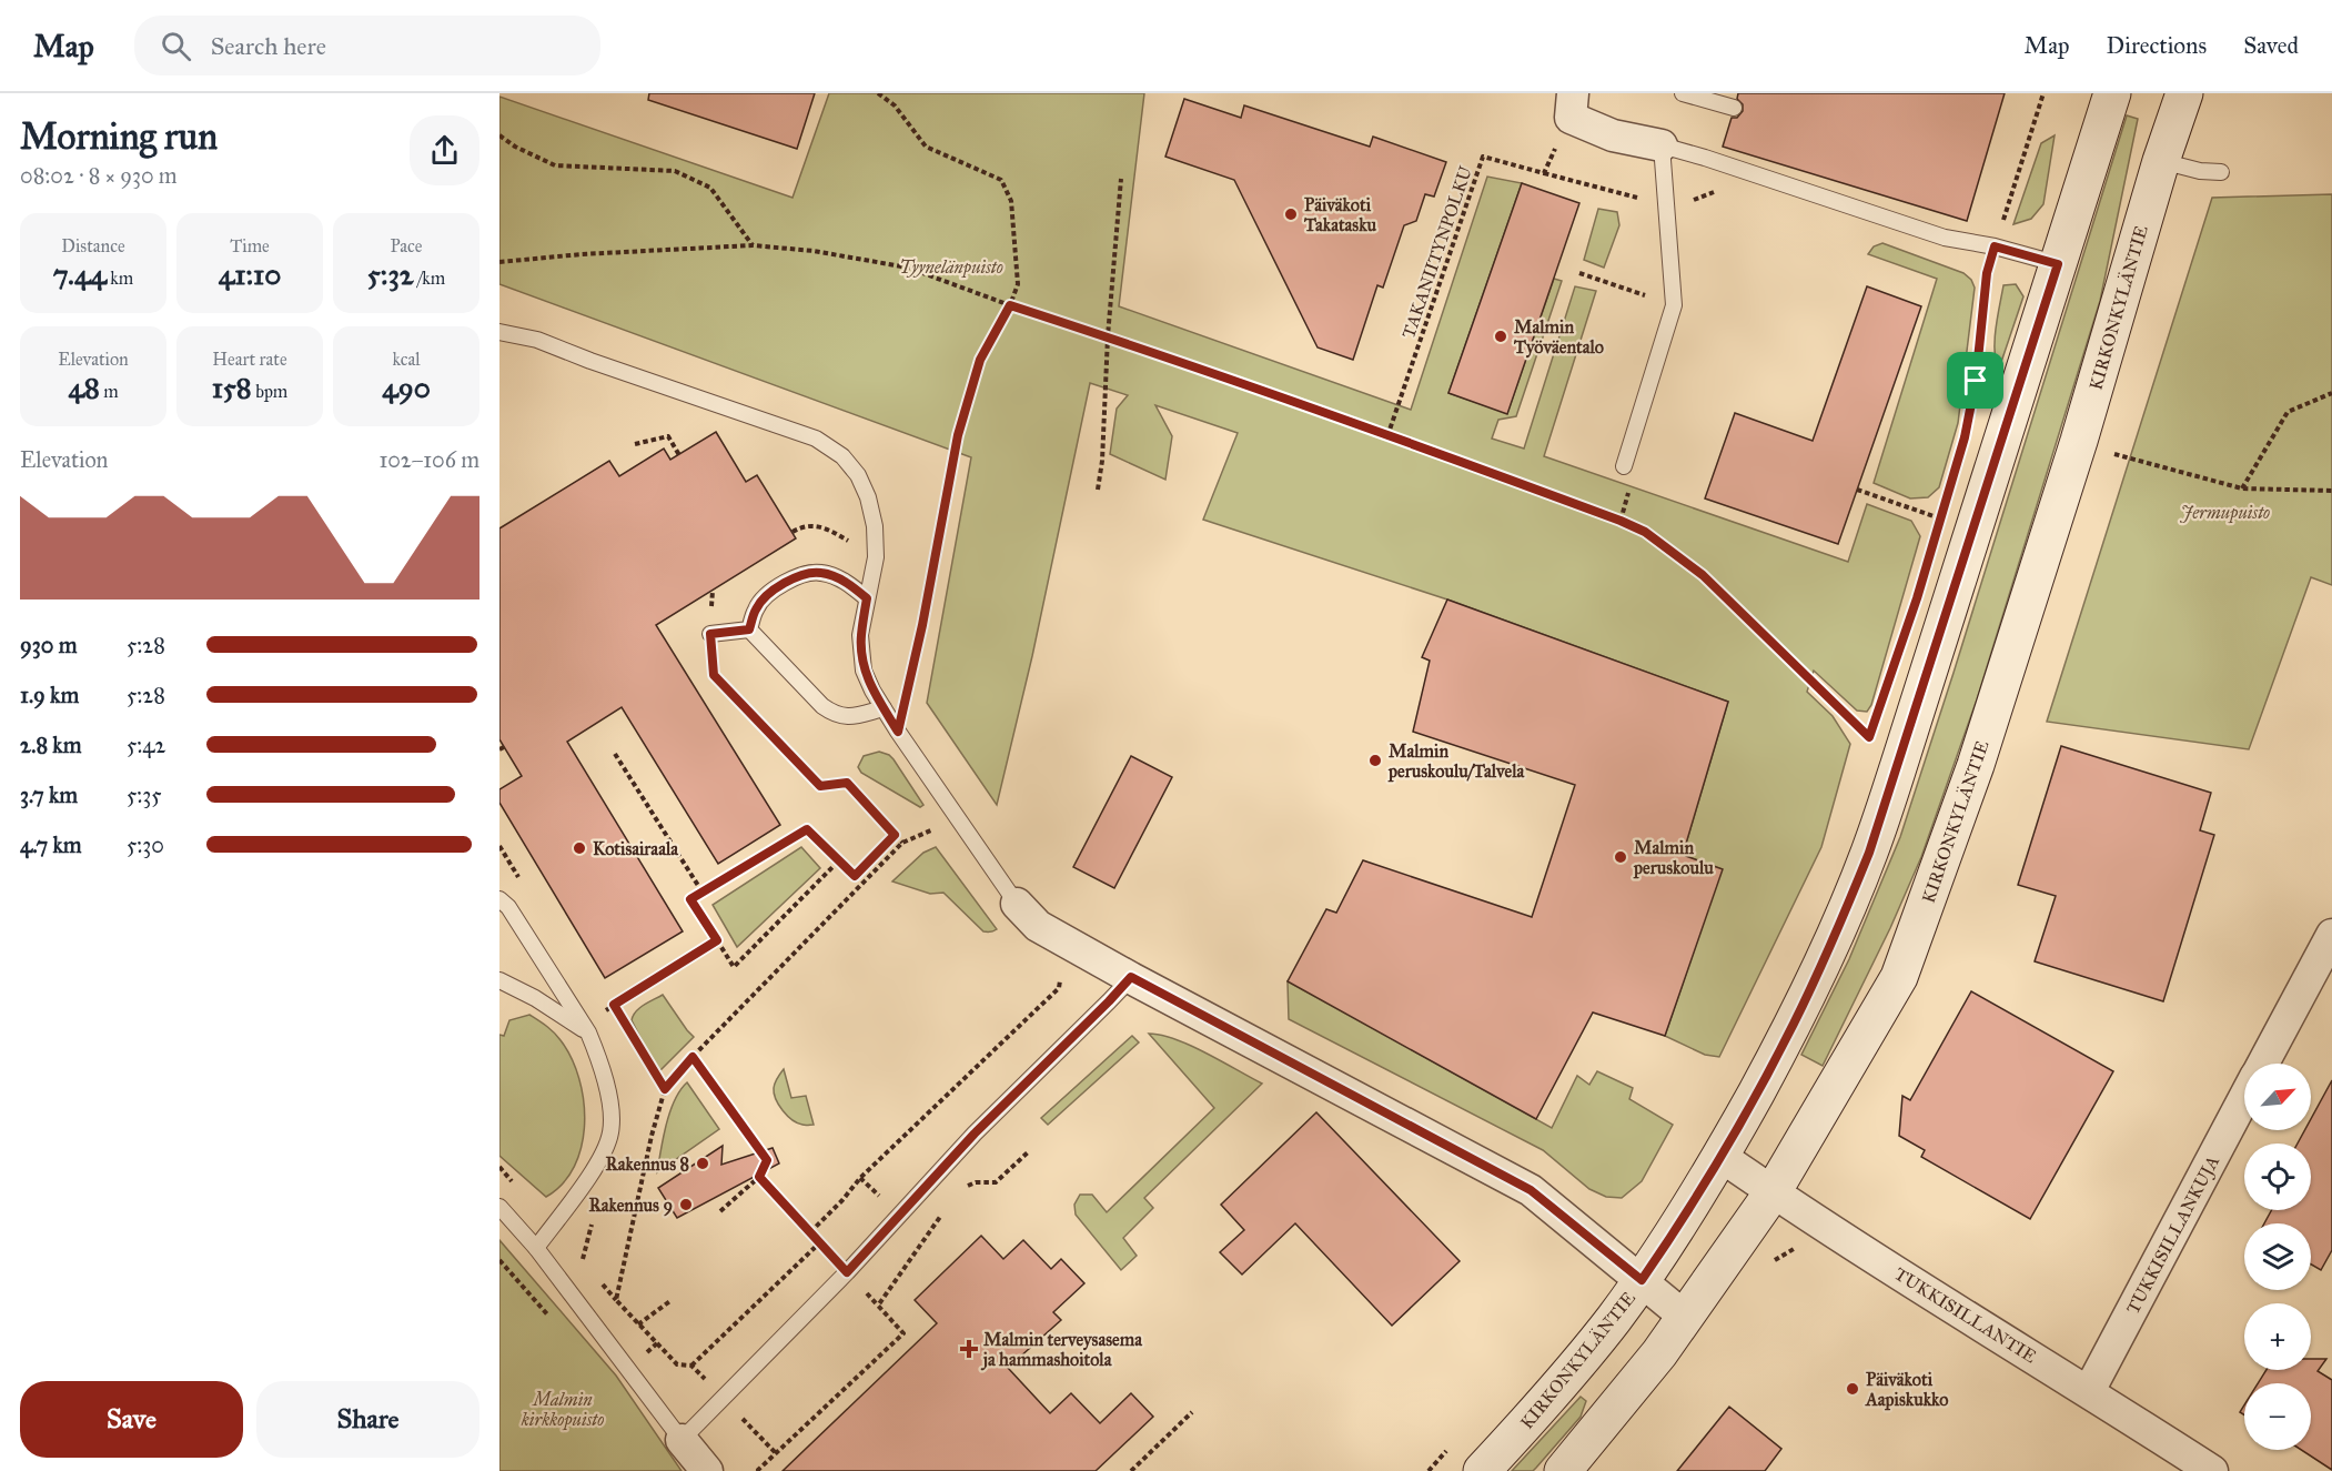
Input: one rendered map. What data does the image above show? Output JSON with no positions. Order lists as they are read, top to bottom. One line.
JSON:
{"streets":{"main road":["KIRKONKYLÄNTIE"],"street":["TUKKISILLANKUJA","TUKKISILLANTIE"],"path":["TAKANIITYNPOLKU"]},"crossings":[["KIRKONKYLÄNTIE","TUKKISILLANTIE"],["TUKKISILLANKUJA","TUKKISILLANTIE"]],"parks":["Tyynelänpuisto","Jermupuisto","Malmin kirkkopuisto"],"places":{"other":["Päiväkoti Takatasku","Malmin Työväentalo","Malmin peruskoulu/Talvela","Kotisairaala","Malmin peruskoulu","Rakennus 8","Rakennus 9","Päiväkoti Aapiskukko"],"health":["Malmin terveysasema ja hammashoitola"]},"north":"top right","page":{"header":"Map","search":"Search here","nav":["Map","Directions","Saved"],"heading":["Morning run","08:02 · 8 × 930 m"],"stats":[["Distance","7.44 km"],["Time","41:10"],["Pace","5:32 /km"],["Elevation","48 m"],["Heart rate","158 bpm"],["kcal","490"]],"chart":["Elevation","102–106 m"],"list":[{"name":"930 m","note":"5:28"},{"name":"1.9 km","note":"5:28"},{"name":"2.8 km","note":"5:42"},{"name":"3.7 km","note":"5:35"},{"name":"4.7 km","note":"5:30"}],"map_buttons":["+","−"],"buttons":["Save","Share"]}}
